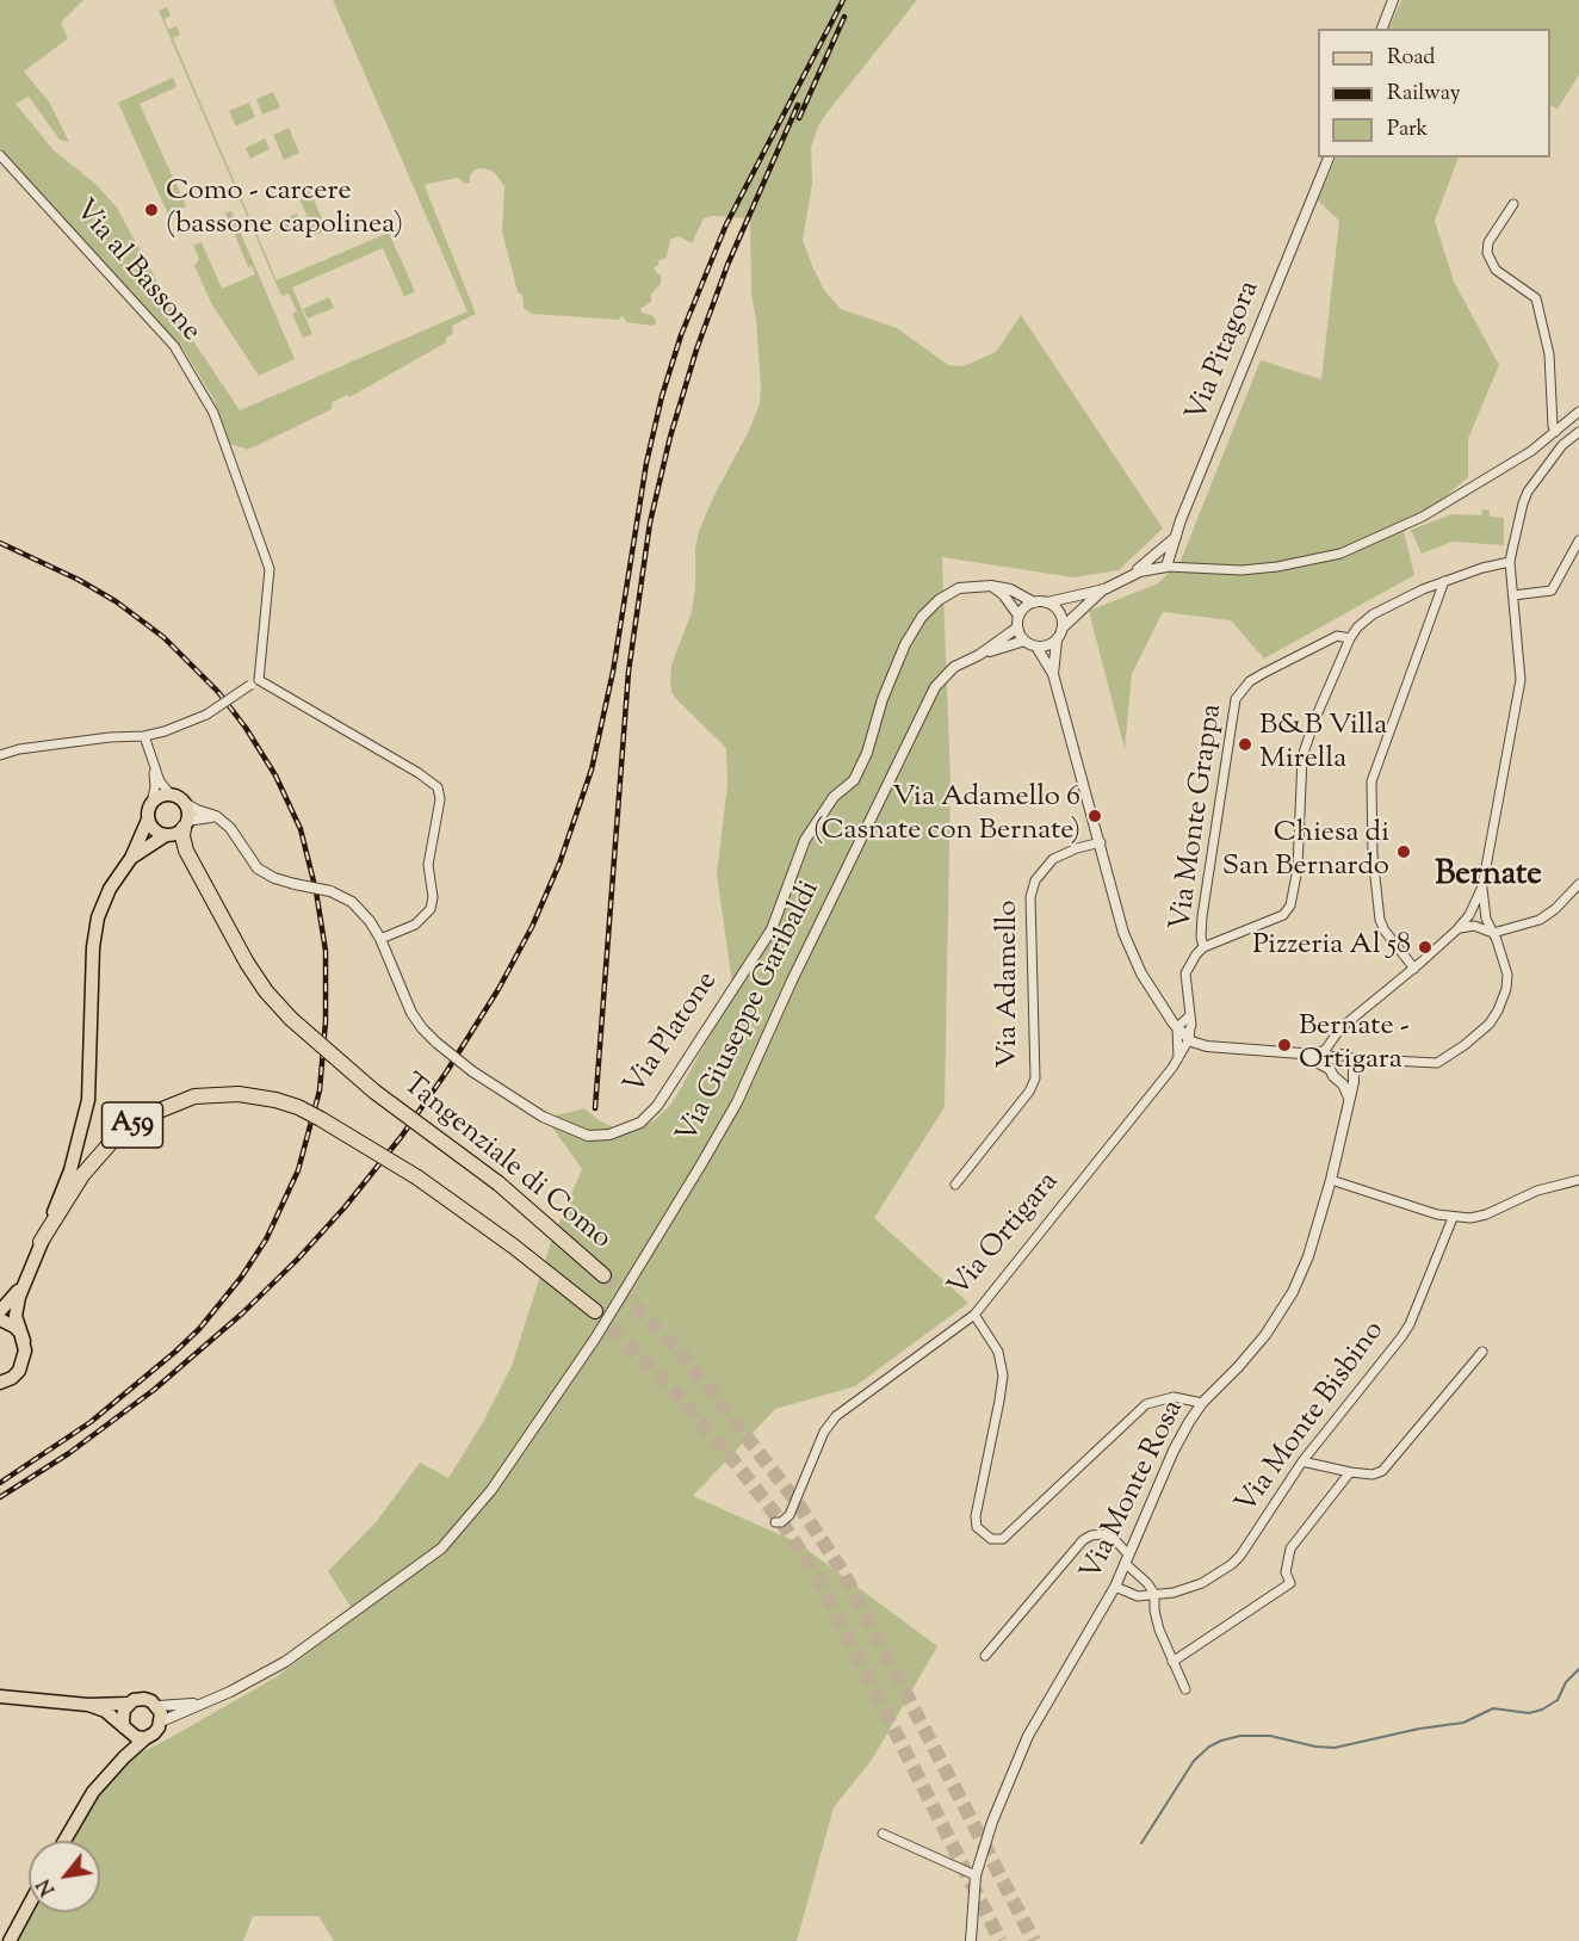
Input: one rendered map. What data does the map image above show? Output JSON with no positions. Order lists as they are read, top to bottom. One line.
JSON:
{"streets":{"highway":["A59","Tangenziale di Como"],"street":["Via al Bassone","Via Pitagora","Via Monte Grappa","Via Adamello","Via Giuseppe Garibaldi","Via Platone","Via Ortigara","Via Monte Bisbino","Via Monte Rosa"]},"crossings":[["Via Platone","Tangenziale di Como"],["Via Monte Bisbino","Via Monte Rosa"]],"districts":["Bernate"],"places":["Como - carcere (bassone capolinea)","B&B Villa Mirella","Via Adamello 6 (Casnate con Bernate)","Chiesa di San Bernardo","Pizzeria Al 58","Bernate - Ortigara"],"legend":["Road","Railway","Park"],"north":"bottom left"}
